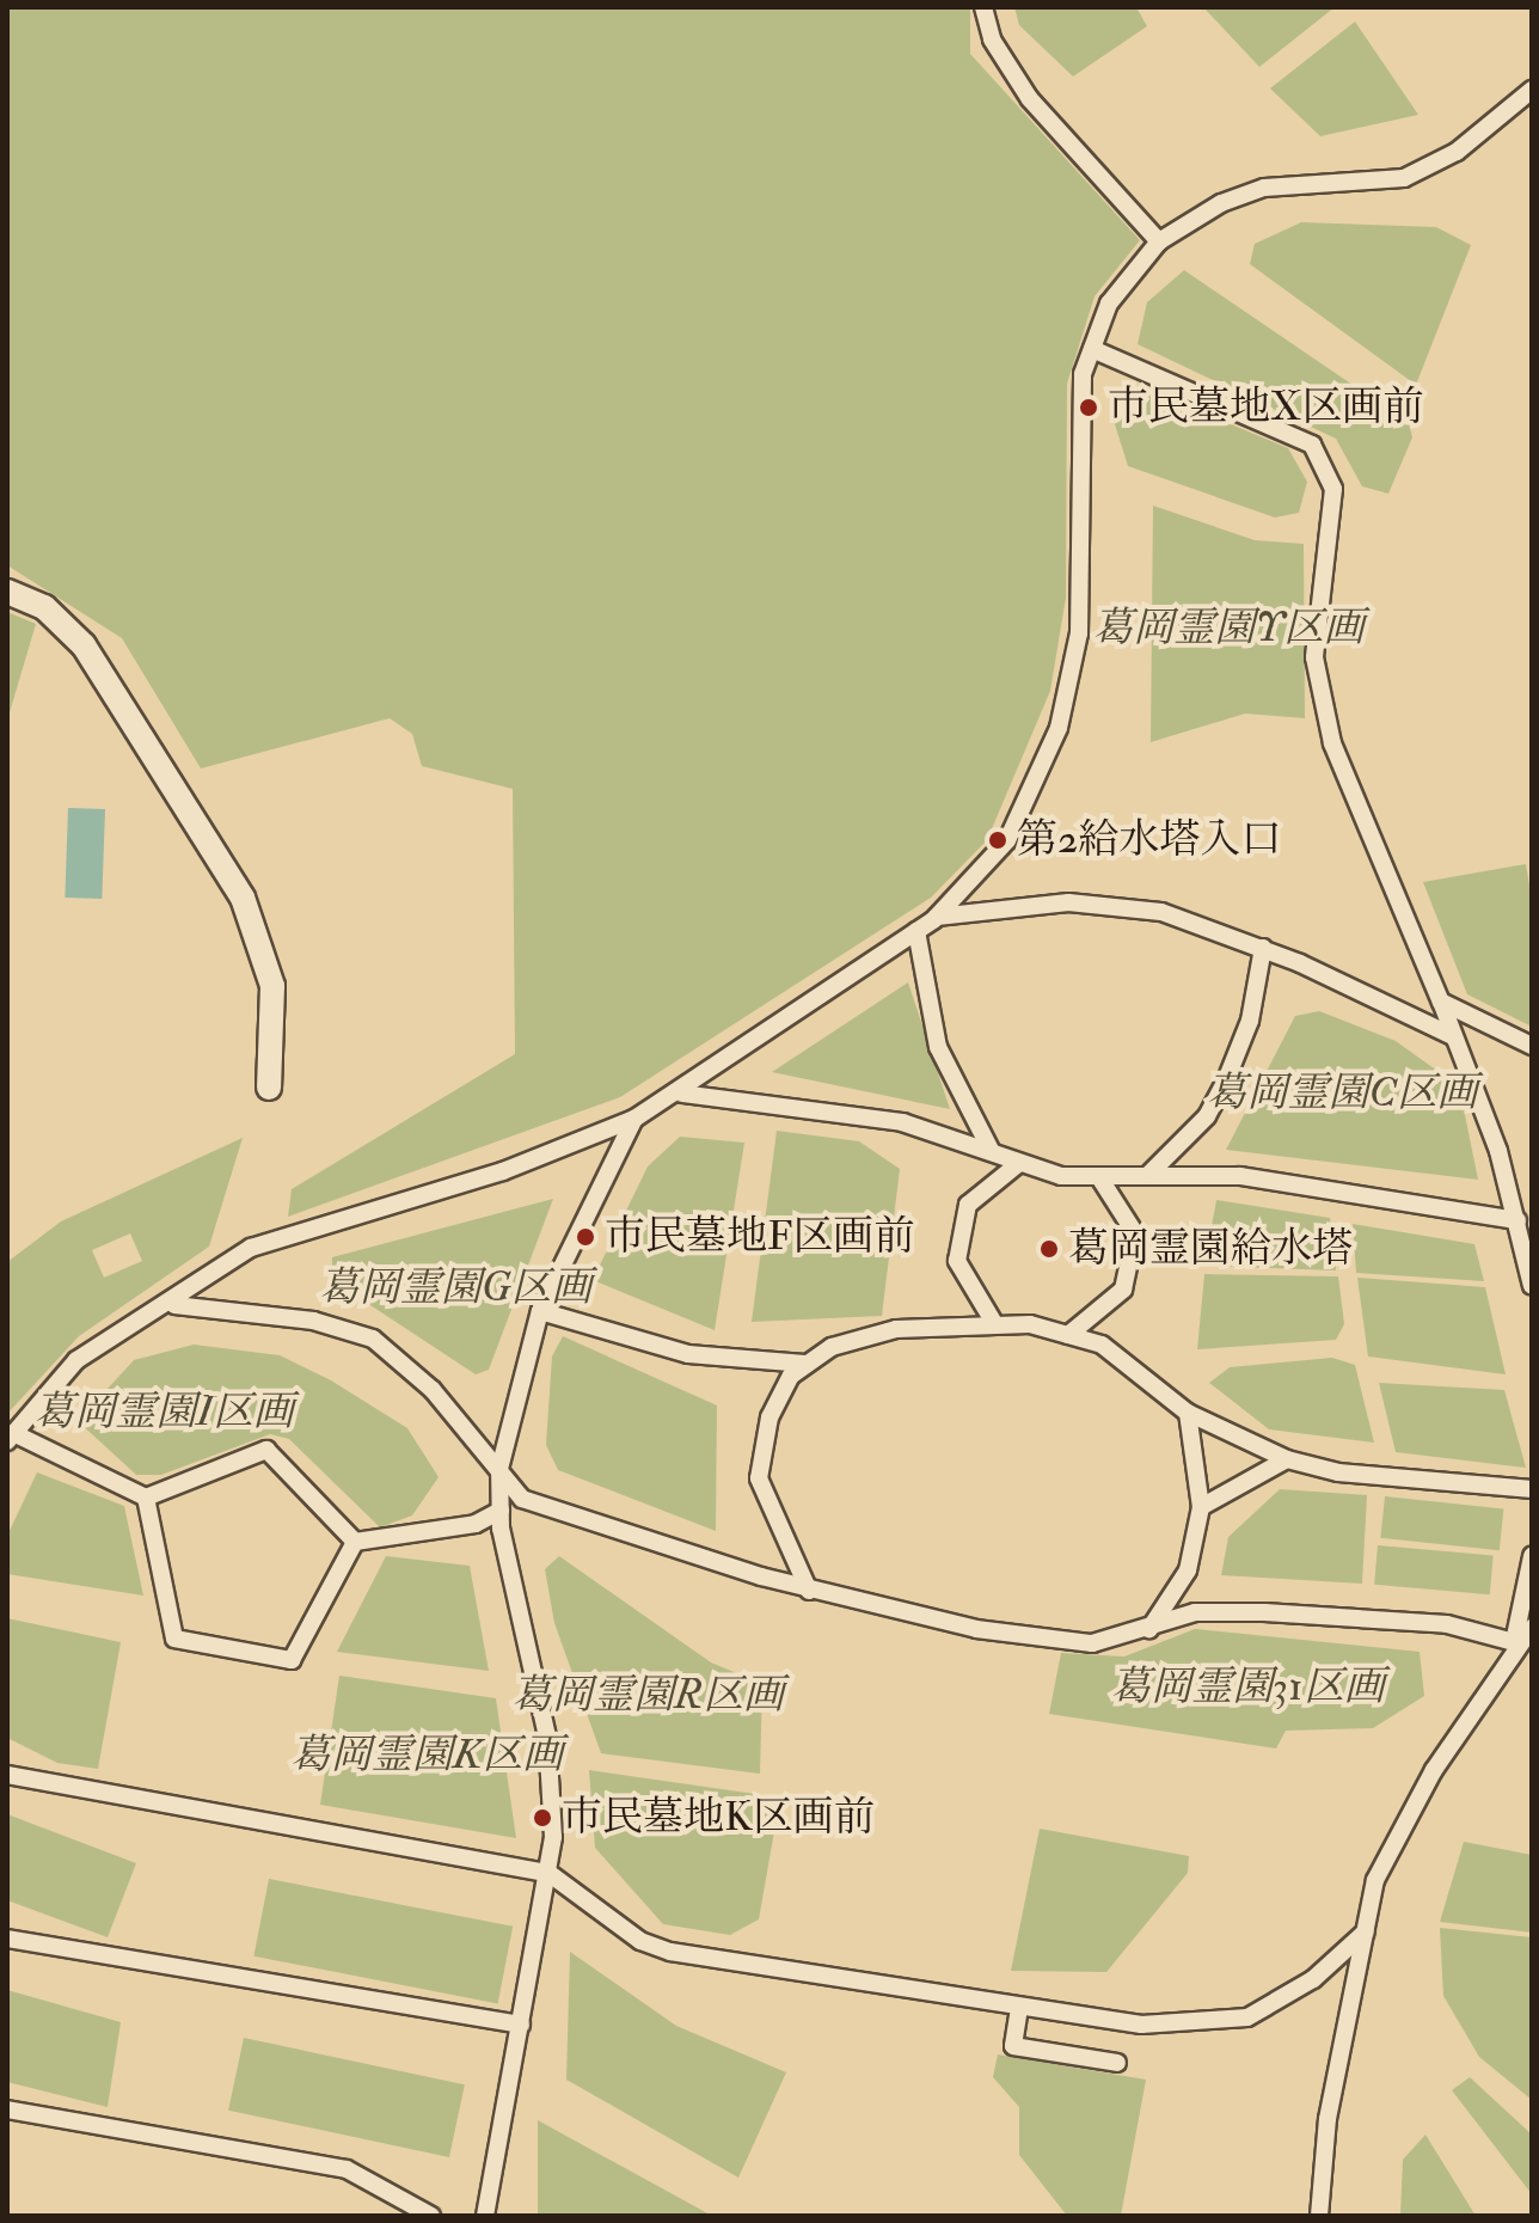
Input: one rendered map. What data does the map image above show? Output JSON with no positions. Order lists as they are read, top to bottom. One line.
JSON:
{"parks":["葛岡霊園Y区画","葛岡霊園C区画","葛岡霊園G区画","葛岡霊園I区画","葛岡霊園31区画","葛岡霊園R区画","葛岡霊園K区画"],"places":["市民墓地X区画前","第2給水塔入口","市民墓地F区画前","葛岡霊園給水塔","市民墓地K区画前"]}
